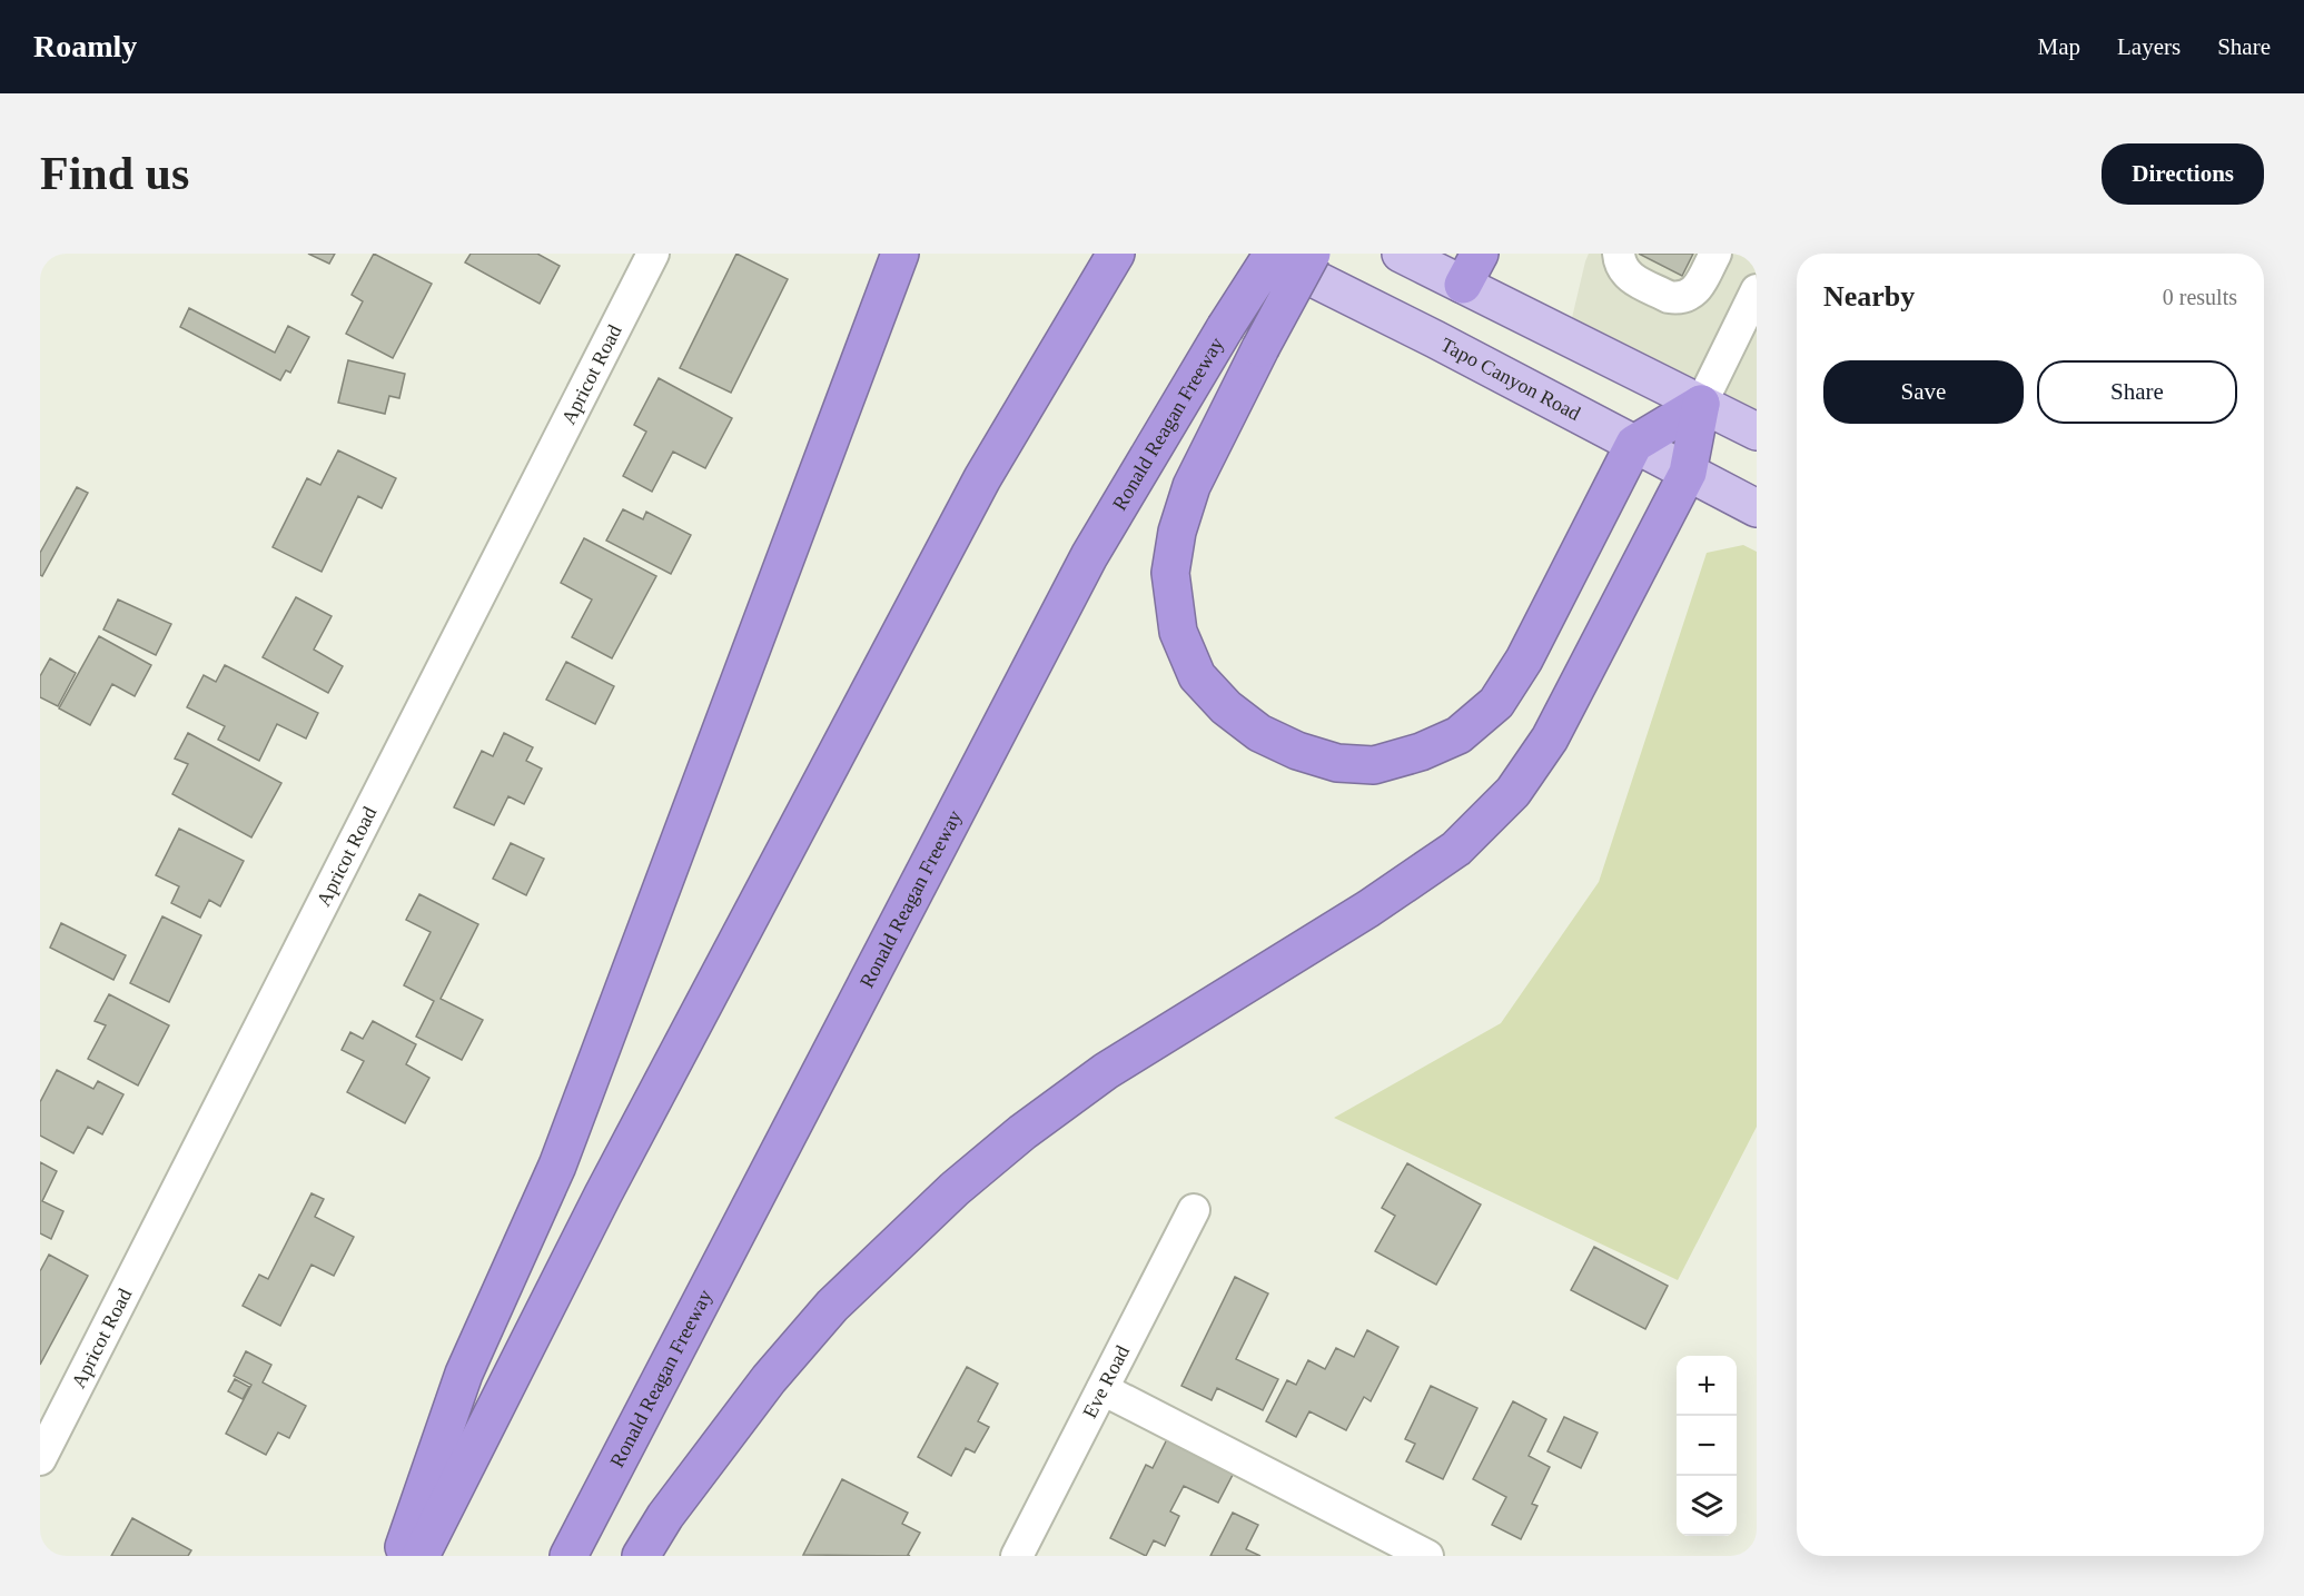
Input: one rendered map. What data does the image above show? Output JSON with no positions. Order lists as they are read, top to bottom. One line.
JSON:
{"streets":{"highway":["Ronald Reagan Freeway"],"main road":["Tapo Canyon Road"],"street":["Apricot Road","Eve Road"]},"page":{"header":"Roamly","nav":["Map","Layers","Share"],"buttons":["Directions",["Save","Share"]],"title":"Find us","heading":["Nearby","0 results"],"map_buttons":["+","−"]}}
